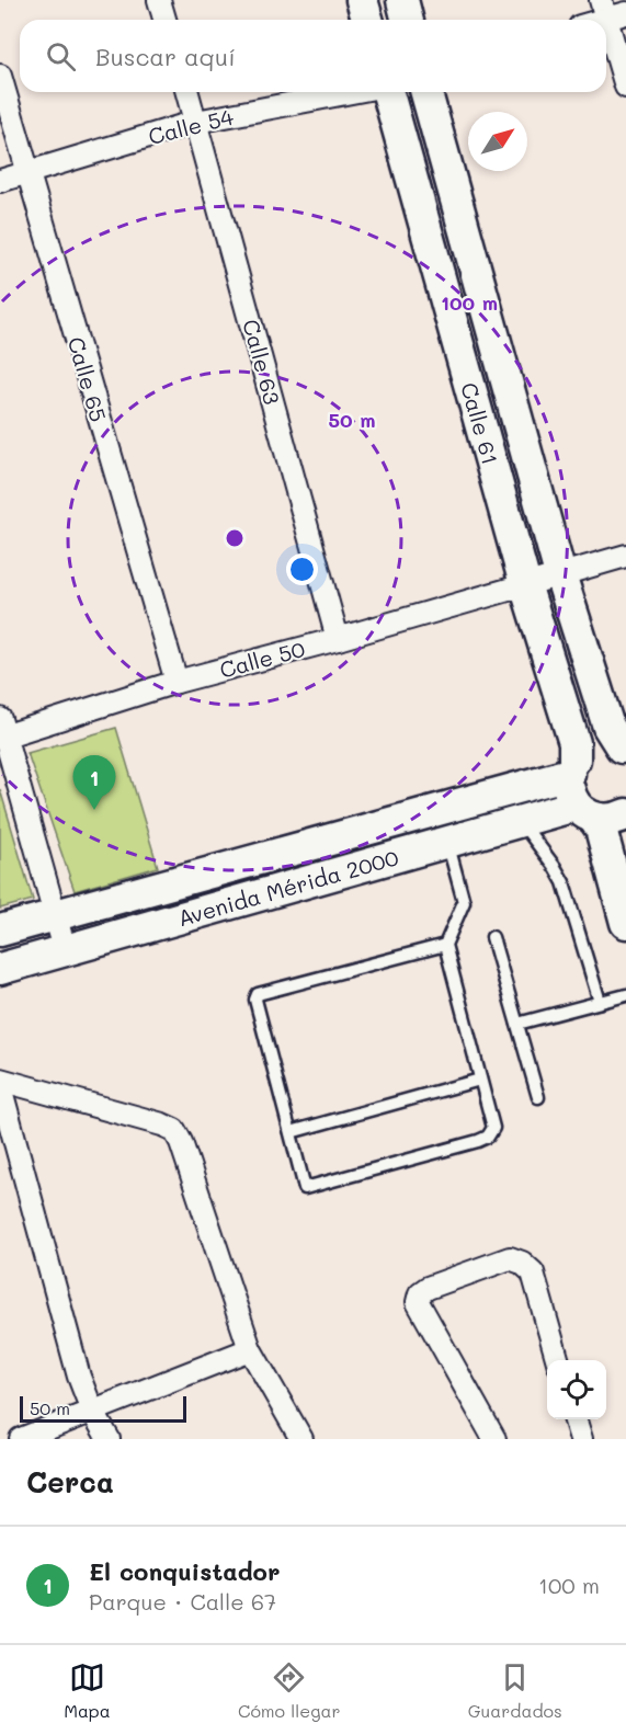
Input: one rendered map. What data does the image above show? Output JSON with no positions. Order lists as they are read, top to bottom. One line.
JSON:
{"streets":{"street":["Calle 54","Calle 63","Calle 65","Calle 61","Calle 50","Avenida Mérida 2000"]},"crossings":[["Calle 54","Calle 63"],["Calle 54","Calle 65"],["Calle 63","Calle 50"],["Calle 65","Calle 50"],["Calle 61","Calle 50"],["Calle 61","Avenida Mérida 2000"]],"scale_bar":"50 m","north":"top right","page":{"search":"Buscar aquí","pins":"1","scale":"50 m","heading":"Cerca","list":[{"mark":"1","name":"El conquistador","note":"Parque · Calle 67","value":"100 m"}],"nav":["Mapa","Cómo llegar","Guardados"]},"rings":["100 m","50 m"]}
